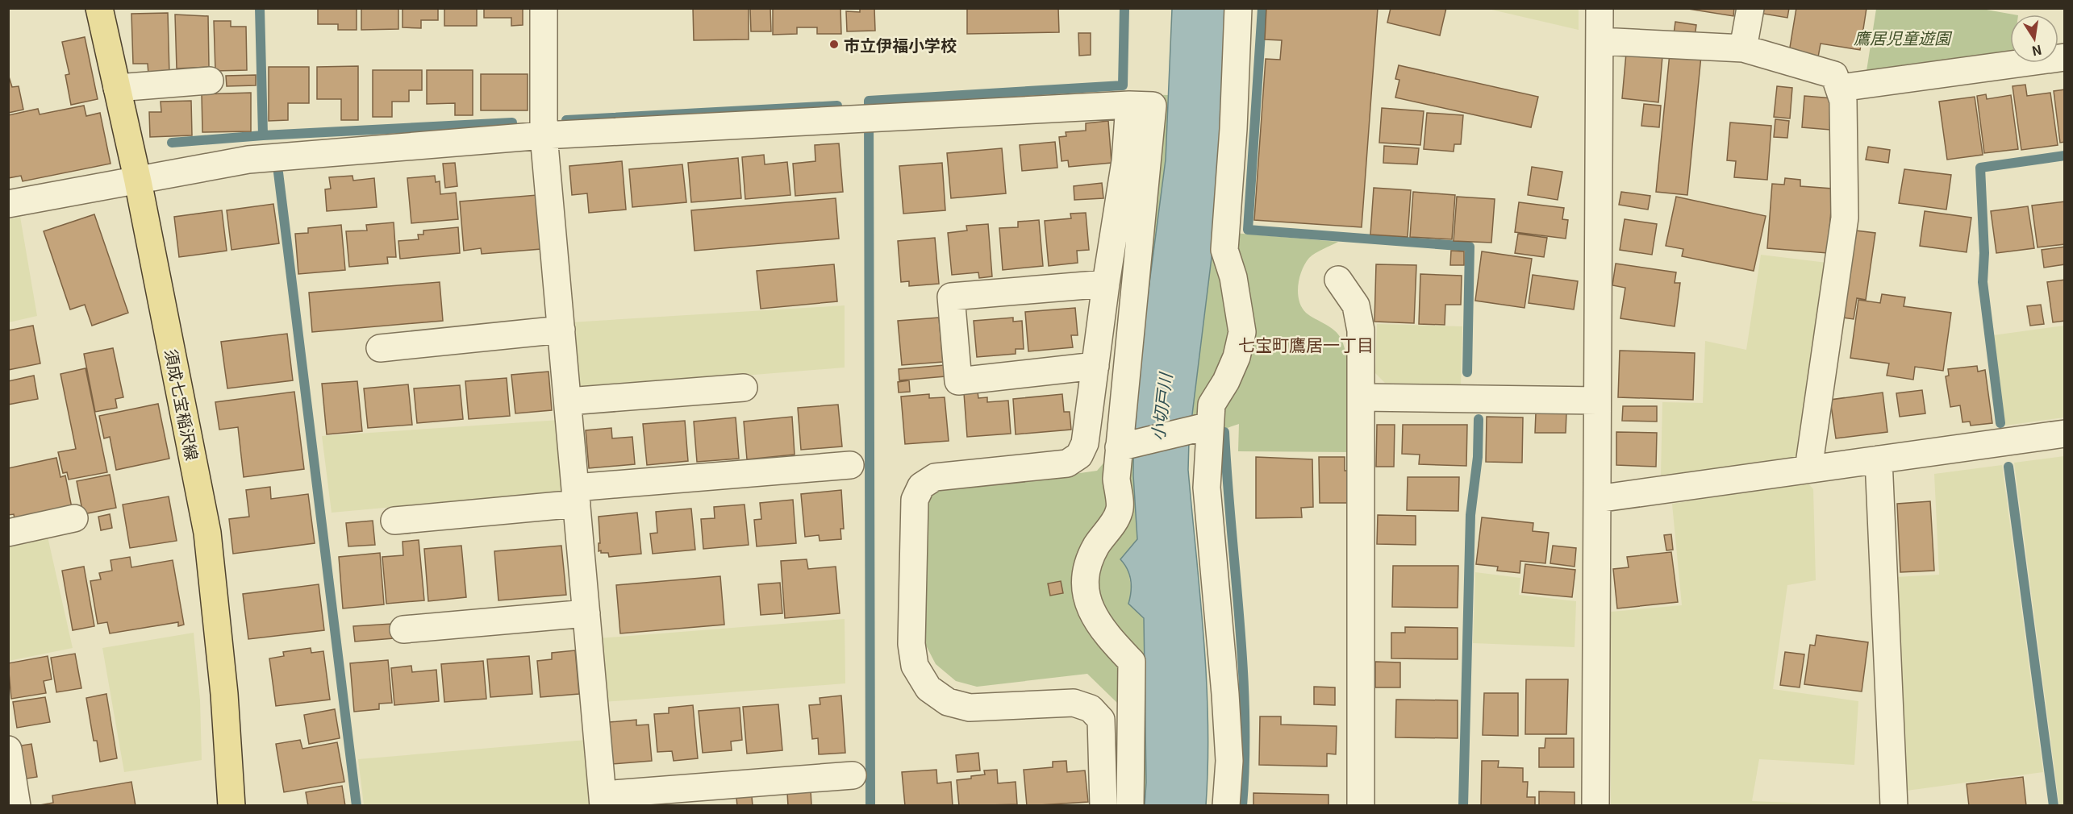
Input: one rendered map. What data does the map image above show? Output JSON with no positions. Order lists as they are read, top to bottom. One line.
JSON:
{"streets":{"main road":["須成七宝稲沢線"]},"districts":["七宝町鷹居一丁目"],"water":["小切戸川"],"parks":["鷹居児童遊園"],"places":["市立伊福小学校"],"north":"bottom"}
